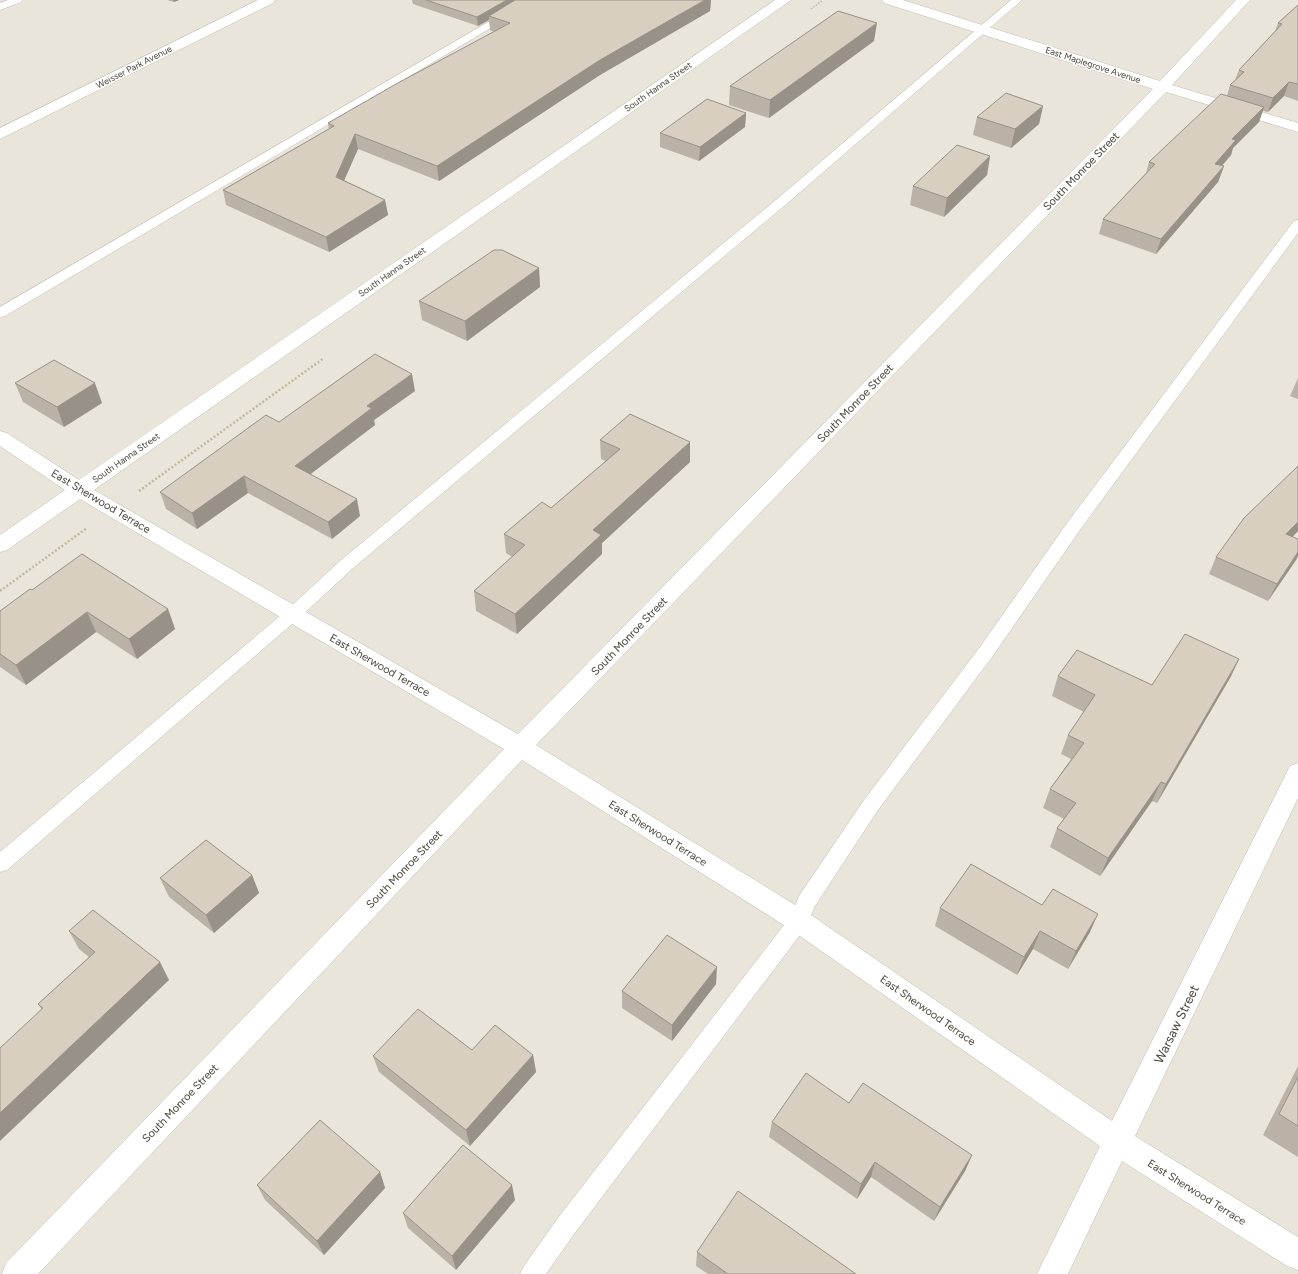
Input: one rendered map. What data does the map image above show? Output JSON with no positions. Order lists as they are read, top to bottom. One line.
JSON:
{"streets":{"street":["East Maplegrove Avenue","Weisser Park Avenue","South Hanna Street","South Monroe Street","East Sherwood Terrace","Warsaw Street"]},"crossings":[["East Maplegrove Avenue","South Monroe Street"],["South Hanna Street","East Sherwood Terrace"],["South Monroe Street","East Sherwood Terrace"],["East Sherwood Terrace","Warsaw Street"]]}
